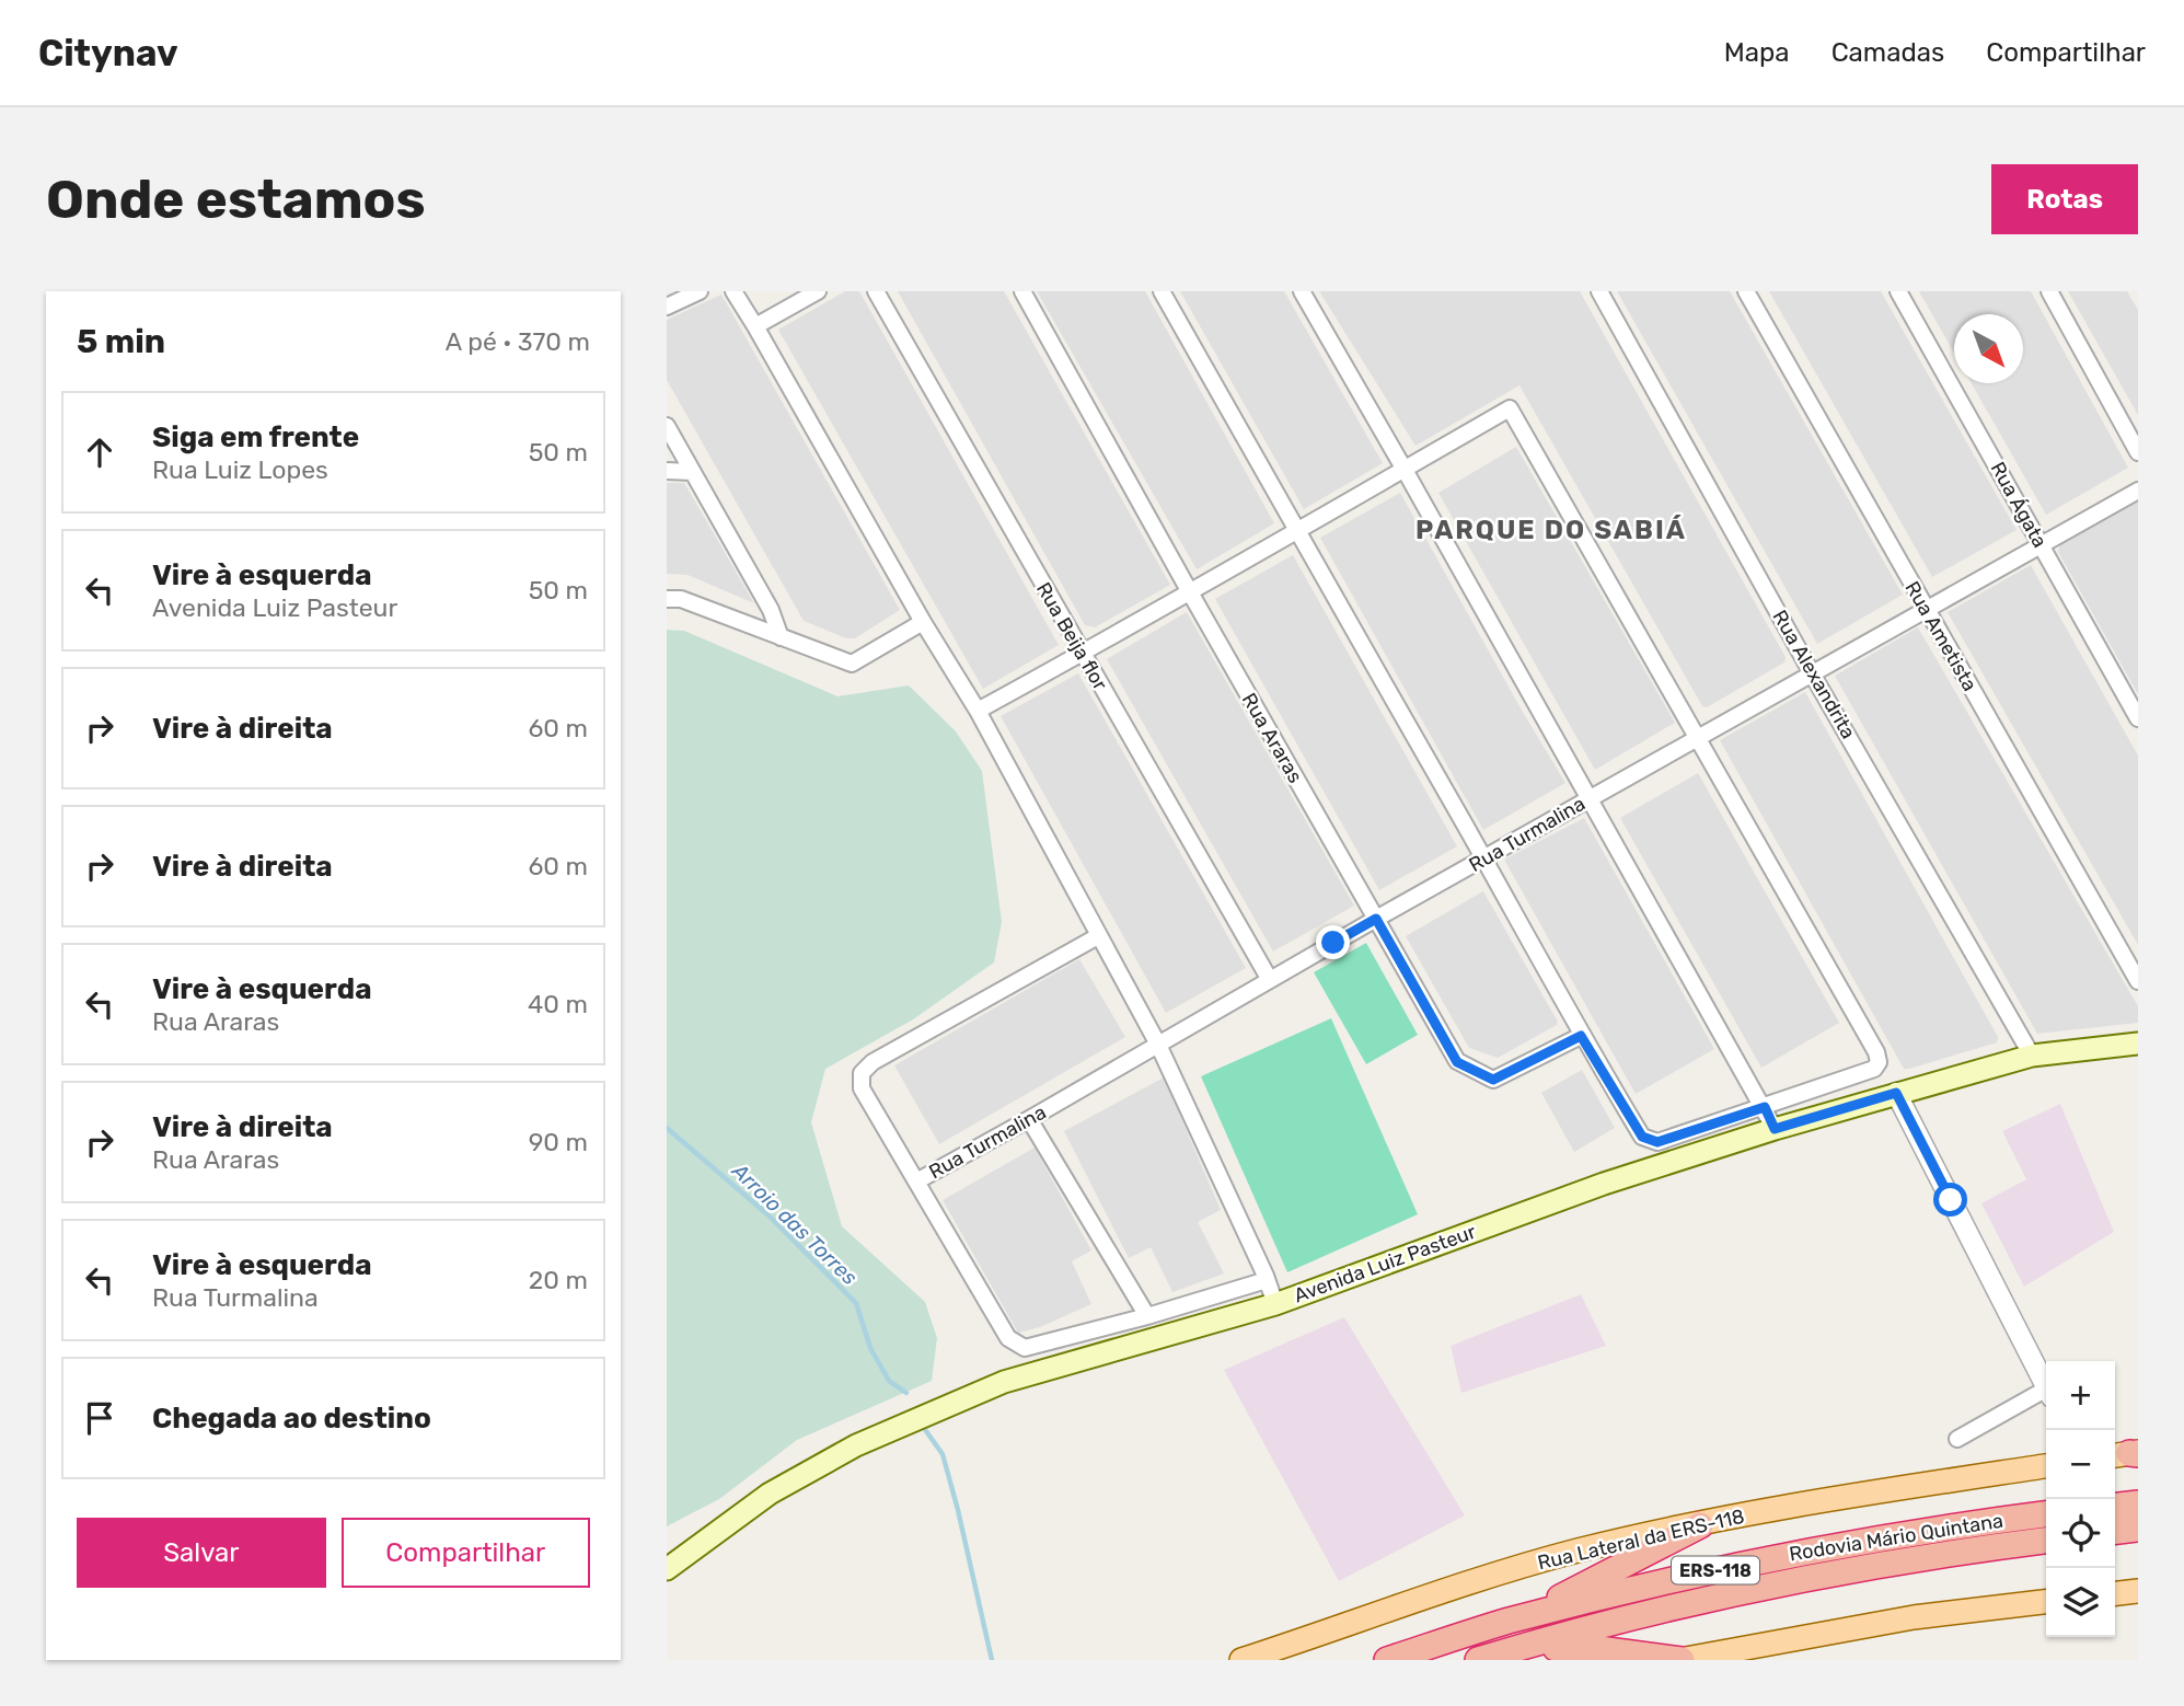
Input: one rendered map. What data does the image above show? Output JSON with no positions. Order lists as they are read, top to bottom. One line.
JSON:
{"streets":{"highway":["Rodovia Mário Quintana","ERS-118"],"main road":["Avenida Luiz Pasteur","Rua Lateral da ERS-118"],"street":["Rua Ágata","Rua Beija flor","Rua Ametista","Rua Alexandrita","Rua Araras","Rua Turmalina"]},"crossings":[["Rua Ágata","Rua Turmalina"],["Rua Beija flor","Rua Turmalina"],["Rua Ametista","Rua Turmalina"],["Rua Alexandrita","Rua Turmalina"],["Rua Alexandrita","Avenida Luiz Pasteur"],["Rua Araras","Rua Turmalina"]],"districts":["PARQUE DO SABIÁ"],"water":["Arroio das Torres"],"north":"bottom right","page":{"header":"Citynav","nav":["Mapa","Camadas","Compartilhar"],"buttons":["Rotas",["Salvar","Compartilhar"]],"title":"Onde estamos","heading":["5 min","A pé · 370 m"],"list":[["Siga em frente","Rua Luiz Lopes","50 m"],["Vire à esquerda","Avenida Luiz Pasteur","50 m"],["Vire à direita","60 m"],["Vire à direita","60 m"],["Vire à esquerda","Rua Araras","40 m"],["Vire à direita","Rua Araras","90 m"],["Vire à esquerda","Rua Turmalina","20 m"],"Chegada ao destino"],"map_buttons":["+","−"]}}
